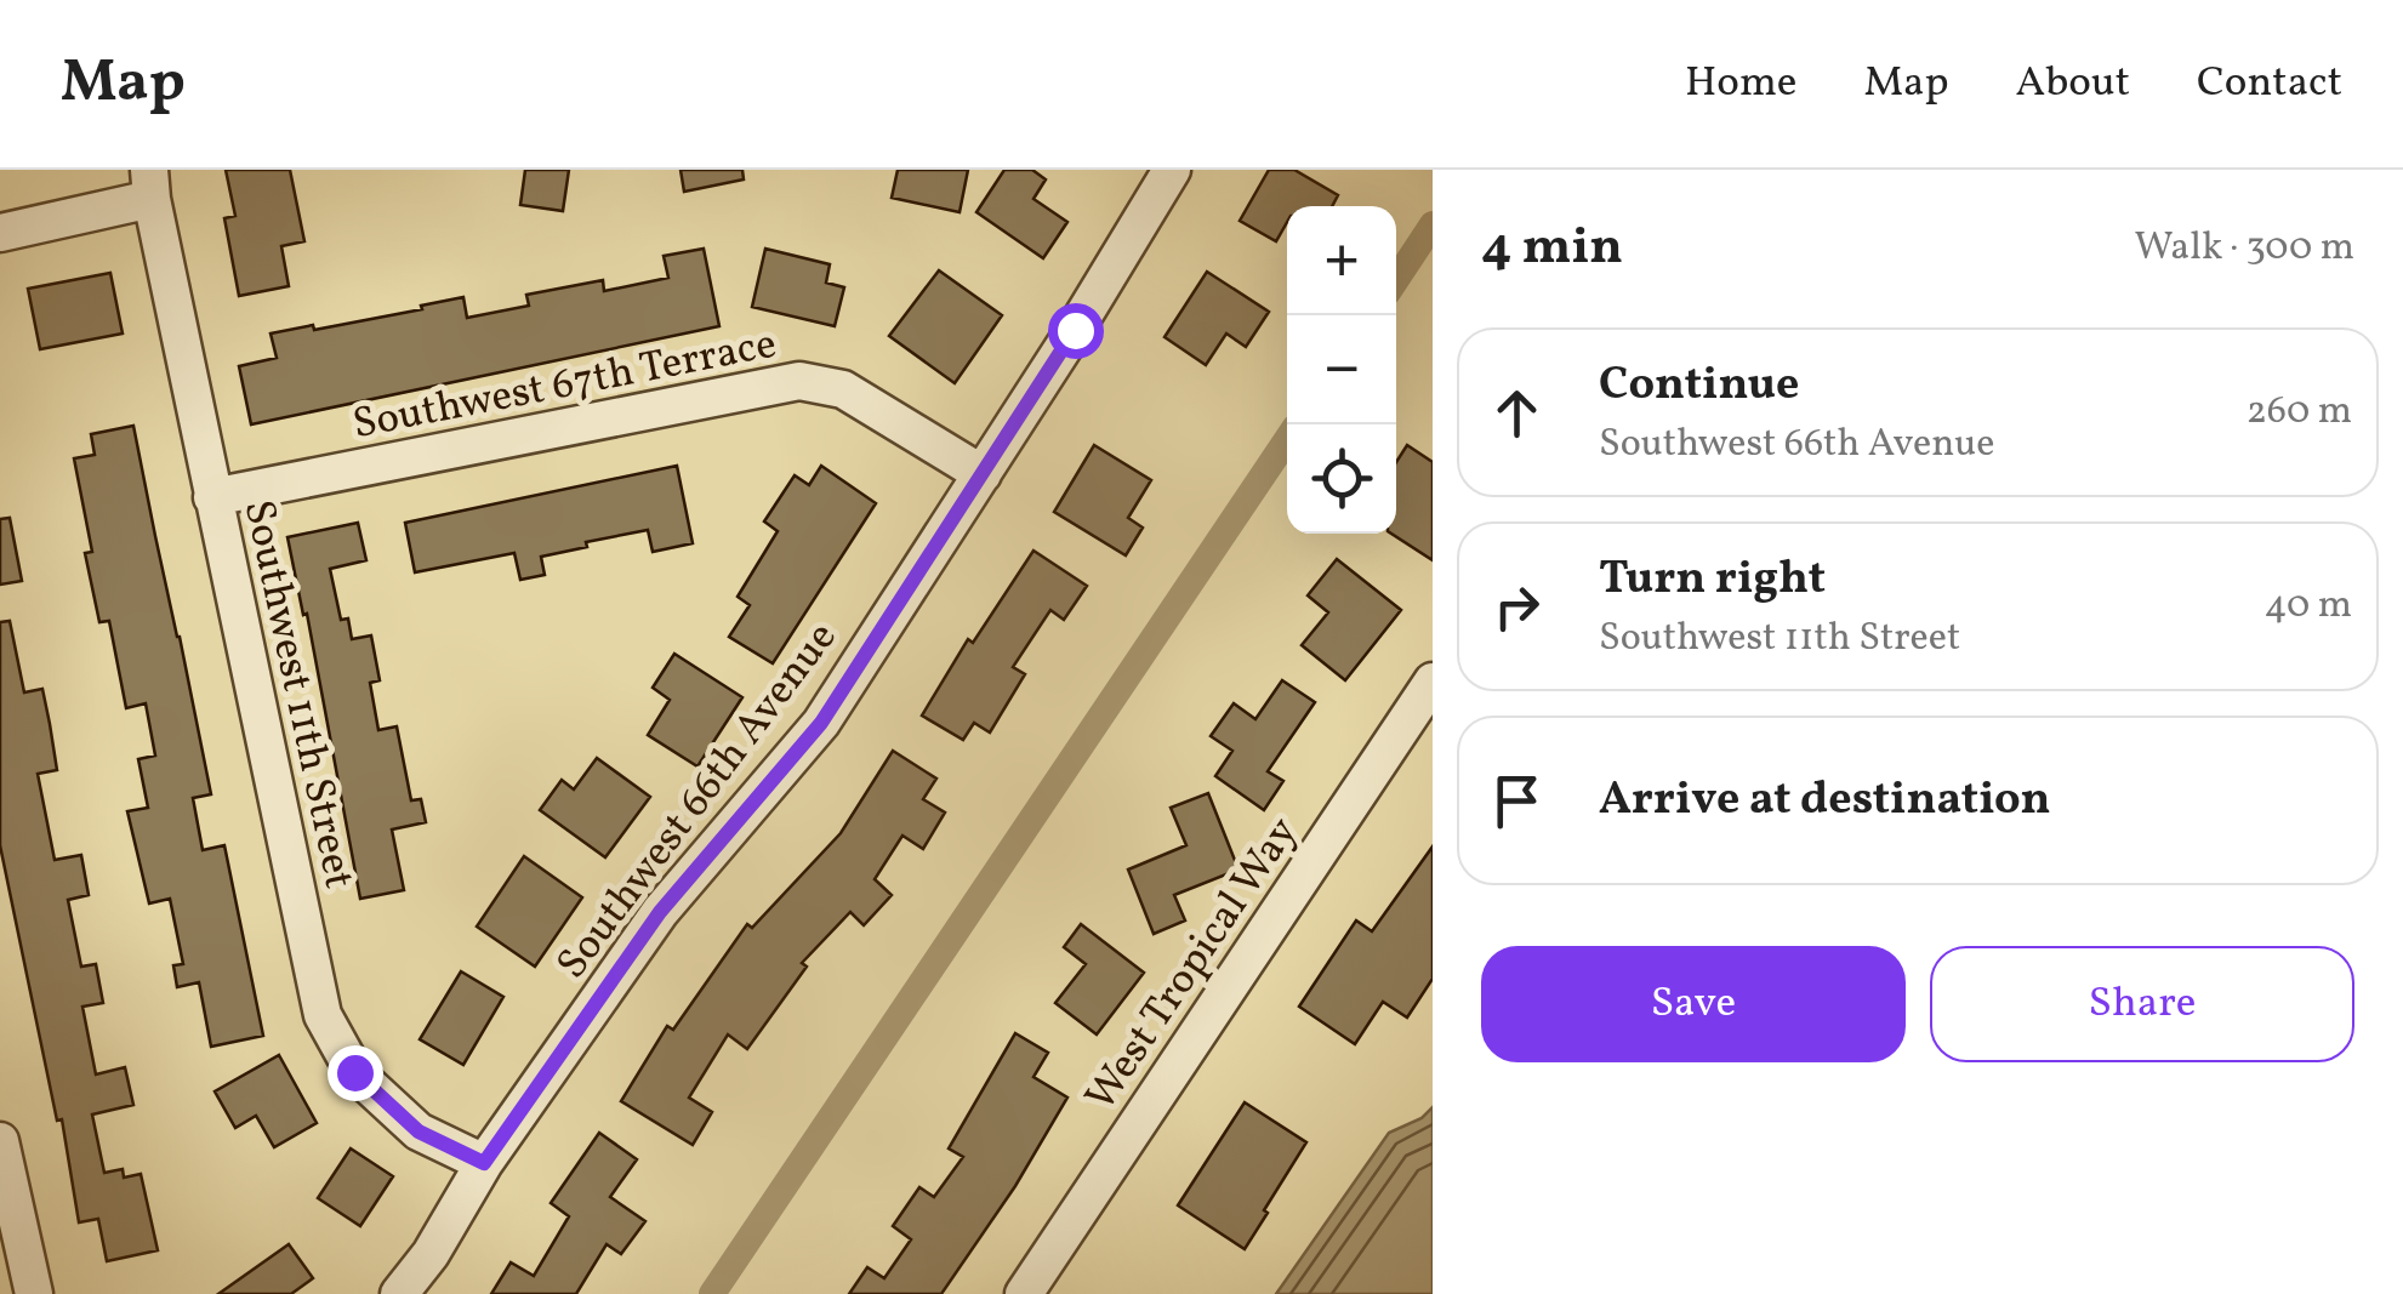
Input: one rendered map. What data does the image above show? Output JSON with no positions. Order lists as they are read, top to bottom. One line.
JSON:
{"streets":{"street":["Southwest 67th Terrace","Southwest 11th Street","Southwest 66th Avenue","West Tropical Way"]},"crossings":[["Southwest 67th Terrace","Southwest 11th Street"],["Southwest 67th Terrace","Southwest 66th Avenue"],["Southwest 11th Street","Southwest 66th Avenue"]],"page":{"header":"Map","nav":["Home","Map","About","Contact"],"heading":["4 min","Walk · 300 m"],"map_buttons":["+","−"],"list":[["Continue","Southwest 66th Avenue","260 m"],["Turn right","Southwest 11th Street","40 m"],"Arrive at destination"],"buttons":["Save","Share"]}}
